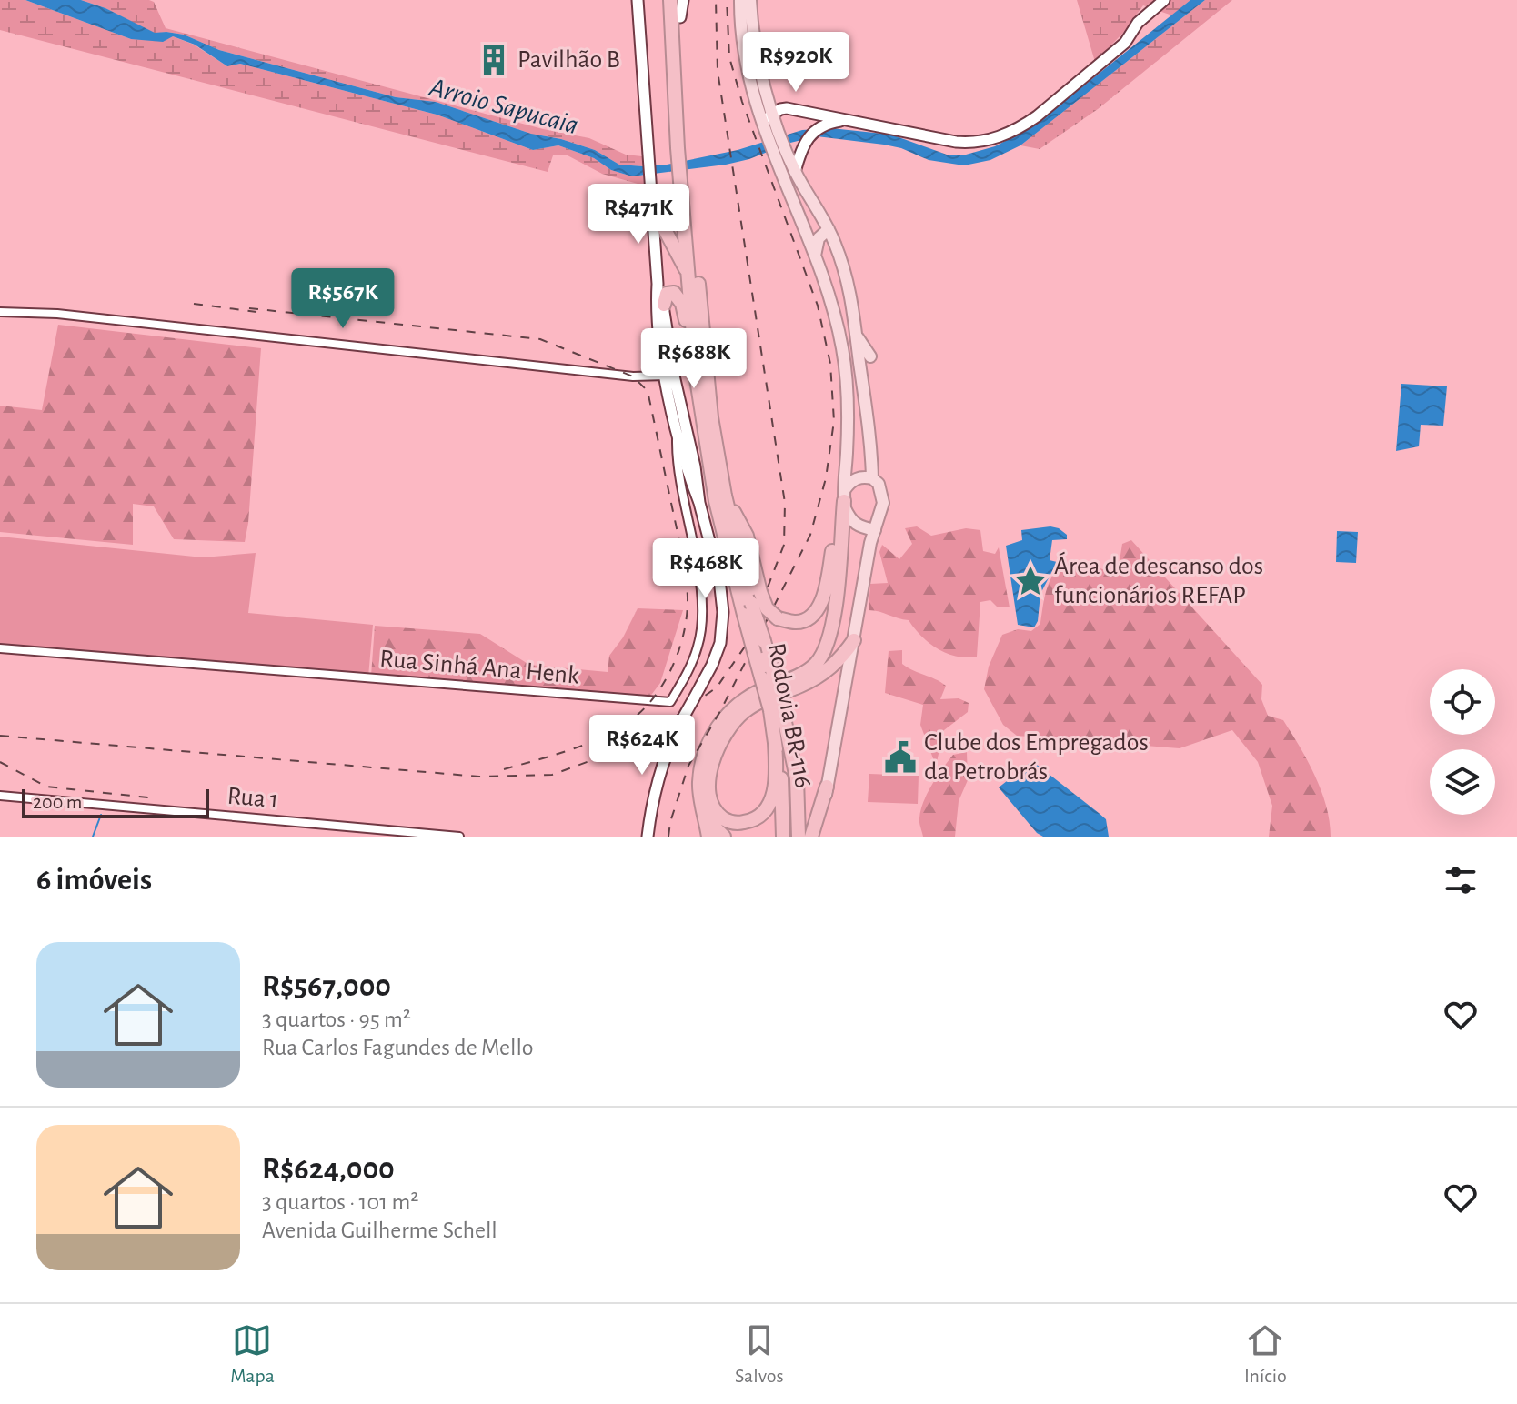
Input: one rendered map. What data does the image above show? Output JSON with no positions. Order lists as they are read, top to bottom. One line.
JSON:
{"streets":{"highway":["Rodovia BR-116"],"street":["Rua Sinhá Ana Henk","Rua 1"]},"water":["Arroio Sapucaia"],"places":{"building":["Pavilhão B"],"place":["Área de descanso dos funcionários REFAP"],"public building":["Clube dos Empregados da Petrobrás"]},"scale_bar":"200 m","page":{"price":["R$920K","R$471K","R$567K","R$688K","R$468K","R$624K"],"scale":"200 m","heading":"6 imóveis","list":[{"name":"R$567,000","note":"3 quartos · 95 m² · Rua Carlos Fagundes de Mello"},{"name":"R$624,000","note":"3 quartos · 101 m² · Avenida Guilherme Schell"}],"tabs":["Mapa","Salvos","Início"]}}
